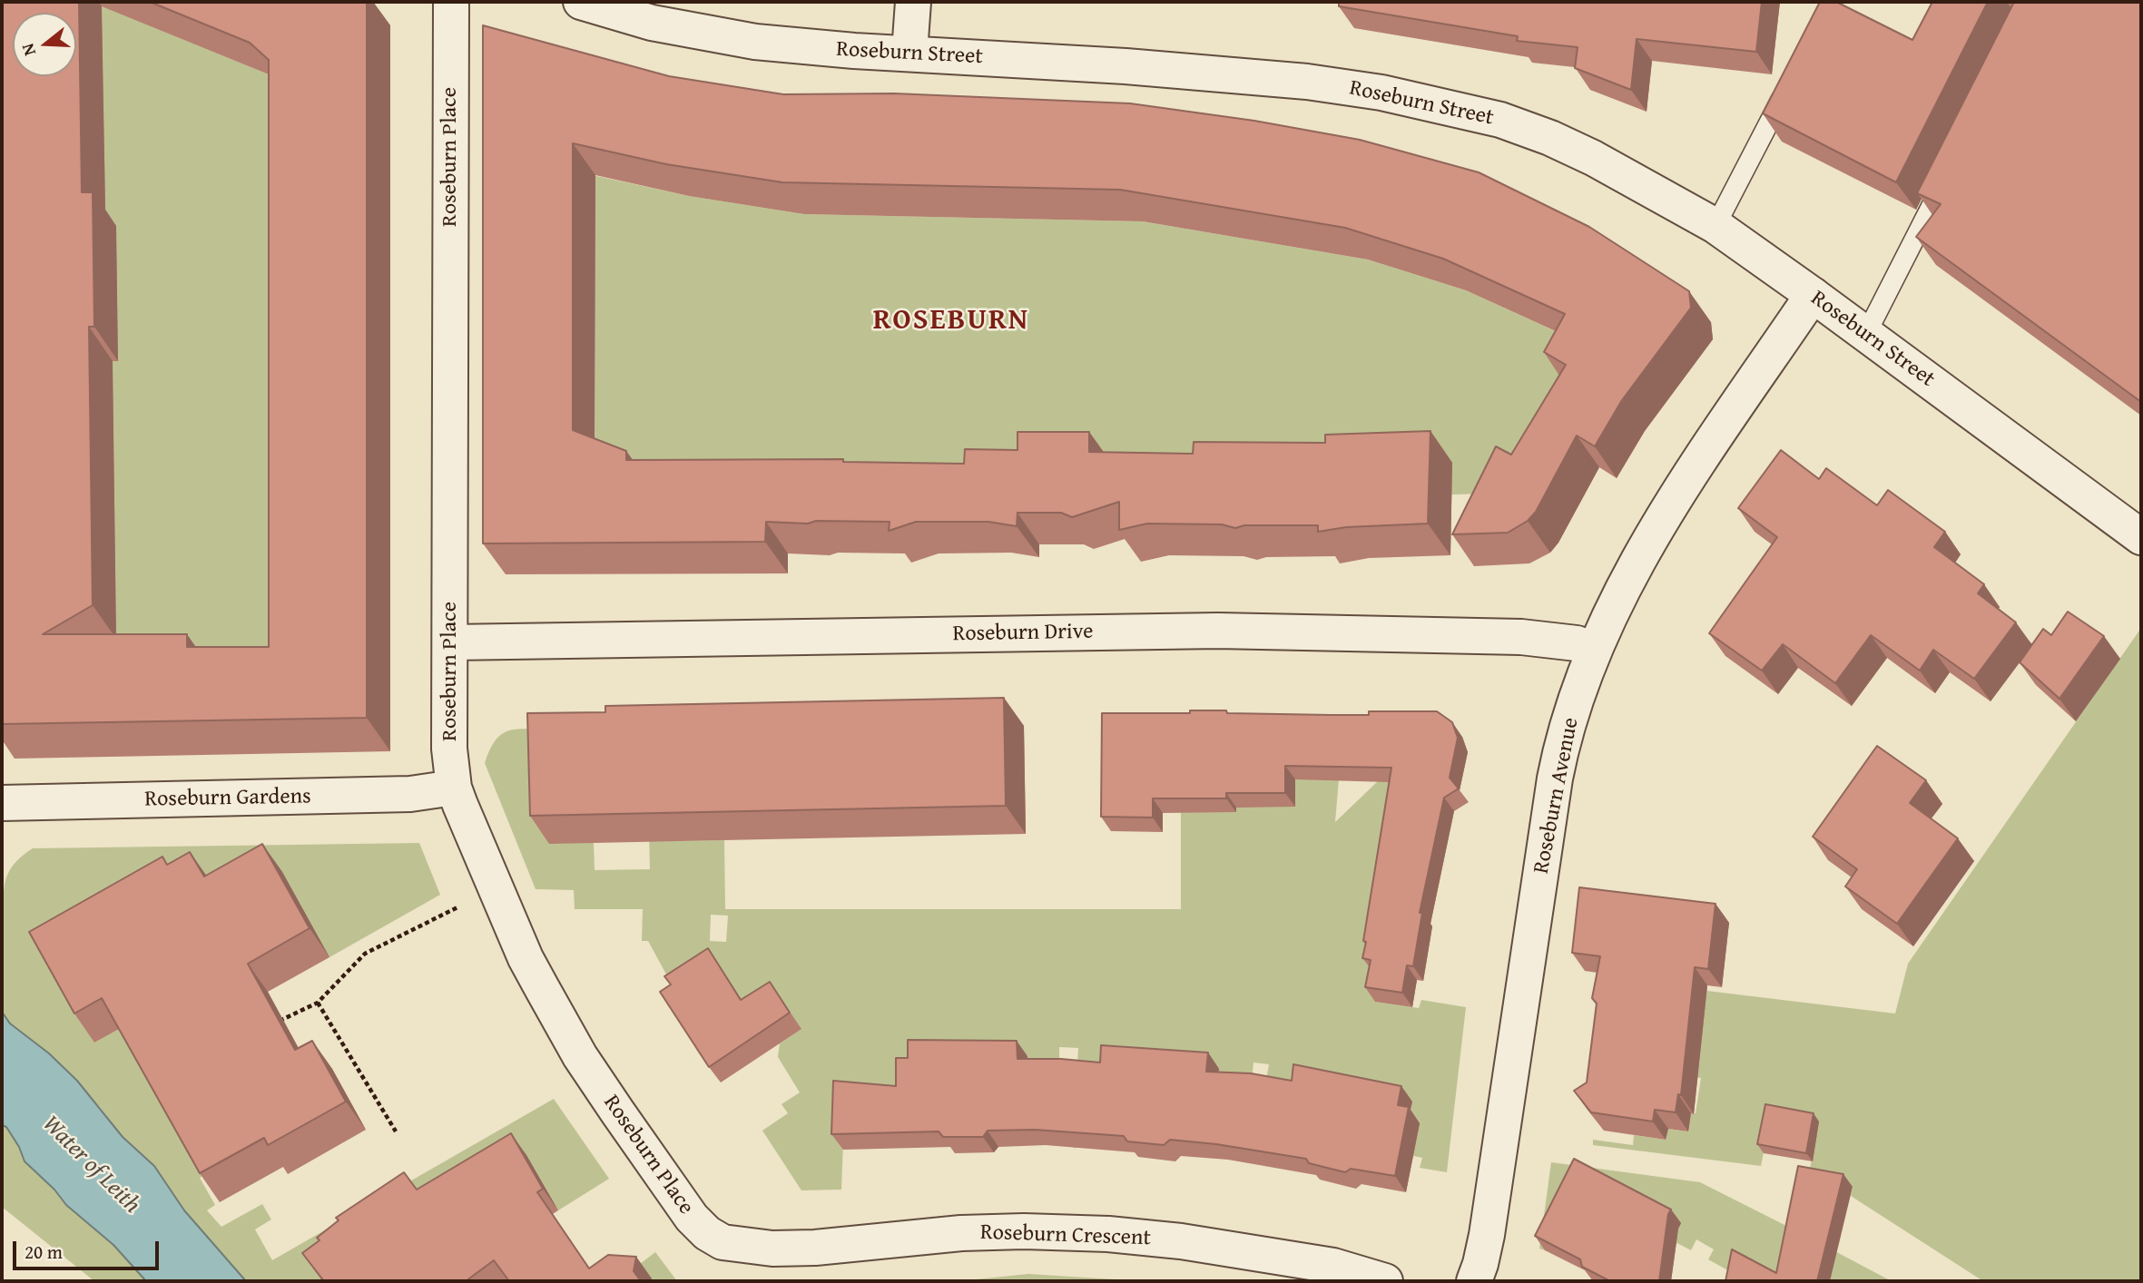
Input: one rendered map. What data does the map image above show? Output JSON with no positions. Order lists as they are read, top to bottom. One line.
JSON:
{"streets":{"street":["Roseburn Street","Roseburn Place","Roseburn Drive","Roseburn Avenue","Roseburn Gardens","Roseburn Crescent"]},"crossings":[["Roseburn Street","Roseburn Avenue"],["Roseburn Place","Roseburn Drive"],["Roseburn Place","Roseburn Gardens"],["Roseburn Place","Roseburn Crescent"],["Roseburn Drive","Roseburn Avenue"]],"districts":["ROSEBURN"],"water":["Water of Leith"],"scale_bar":"20 m","north":"left"}
